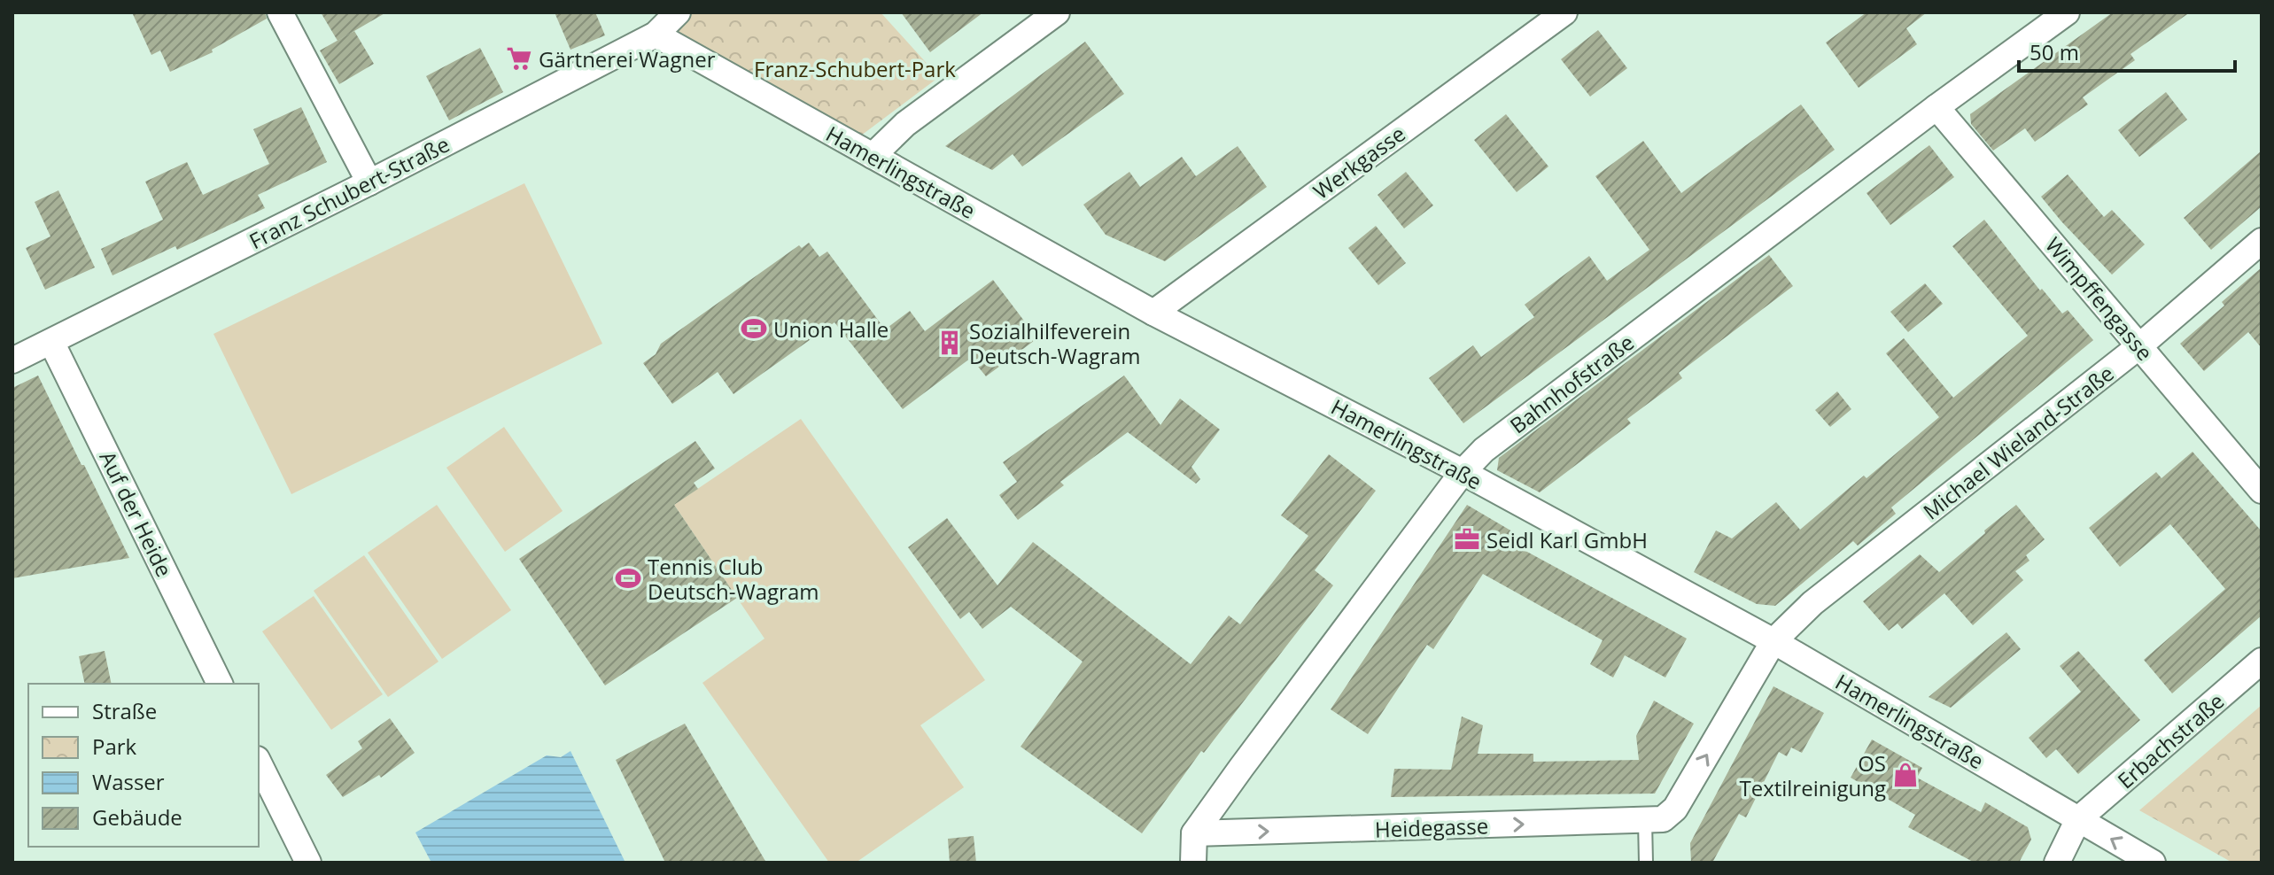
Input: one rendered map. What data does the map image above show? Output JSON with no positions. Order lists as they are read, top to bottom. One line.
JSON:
{"streets":{"street":["Werkgasse","Hamerlingstraße","Franz Schubert-Straße","Wimpffengasse","Bahnhofstraße","Michael Wieland-Straße","Auf der Heide","Erbachstraße","Heidegasse"]},"crossings":[["Werkgasse","Hamerlingstraße"],["Hamerlingstraße","Franz Schubert-Straße"],["Hamerlingstraße","Bahnhofstraße"],["Hamerlingstraße","Michael Wieland-Straße"],["Hamerlingstraße","Erbachstraße"],["Franz Schubert-Straße","Auf der Heide"],["Wimpffengasse","Bahnhofstraße"],["Wimpffengasse","Michael Wieland-Straße"],["Bahnhofstraße","Heidegasse"],["Michael Wieland-Straße","Heidegasse"]],"one_way":["Heidegasse"],"parks":["Franz-Schubert-Park"],"places":{"supermarket":["Gärtnerei Wagner"],"sports":["Union Halle","Tennis Club Deutsch-Wagram"],"building":["Sozialhilfeverein Deutsch-Wagram"],"office":["Seidl Karl GmbH"],"shop":["OS Textilreinigung"]},"legend":["Straße","Park","Wasser","Gebäude"],"scale_bar":"50 m"}
